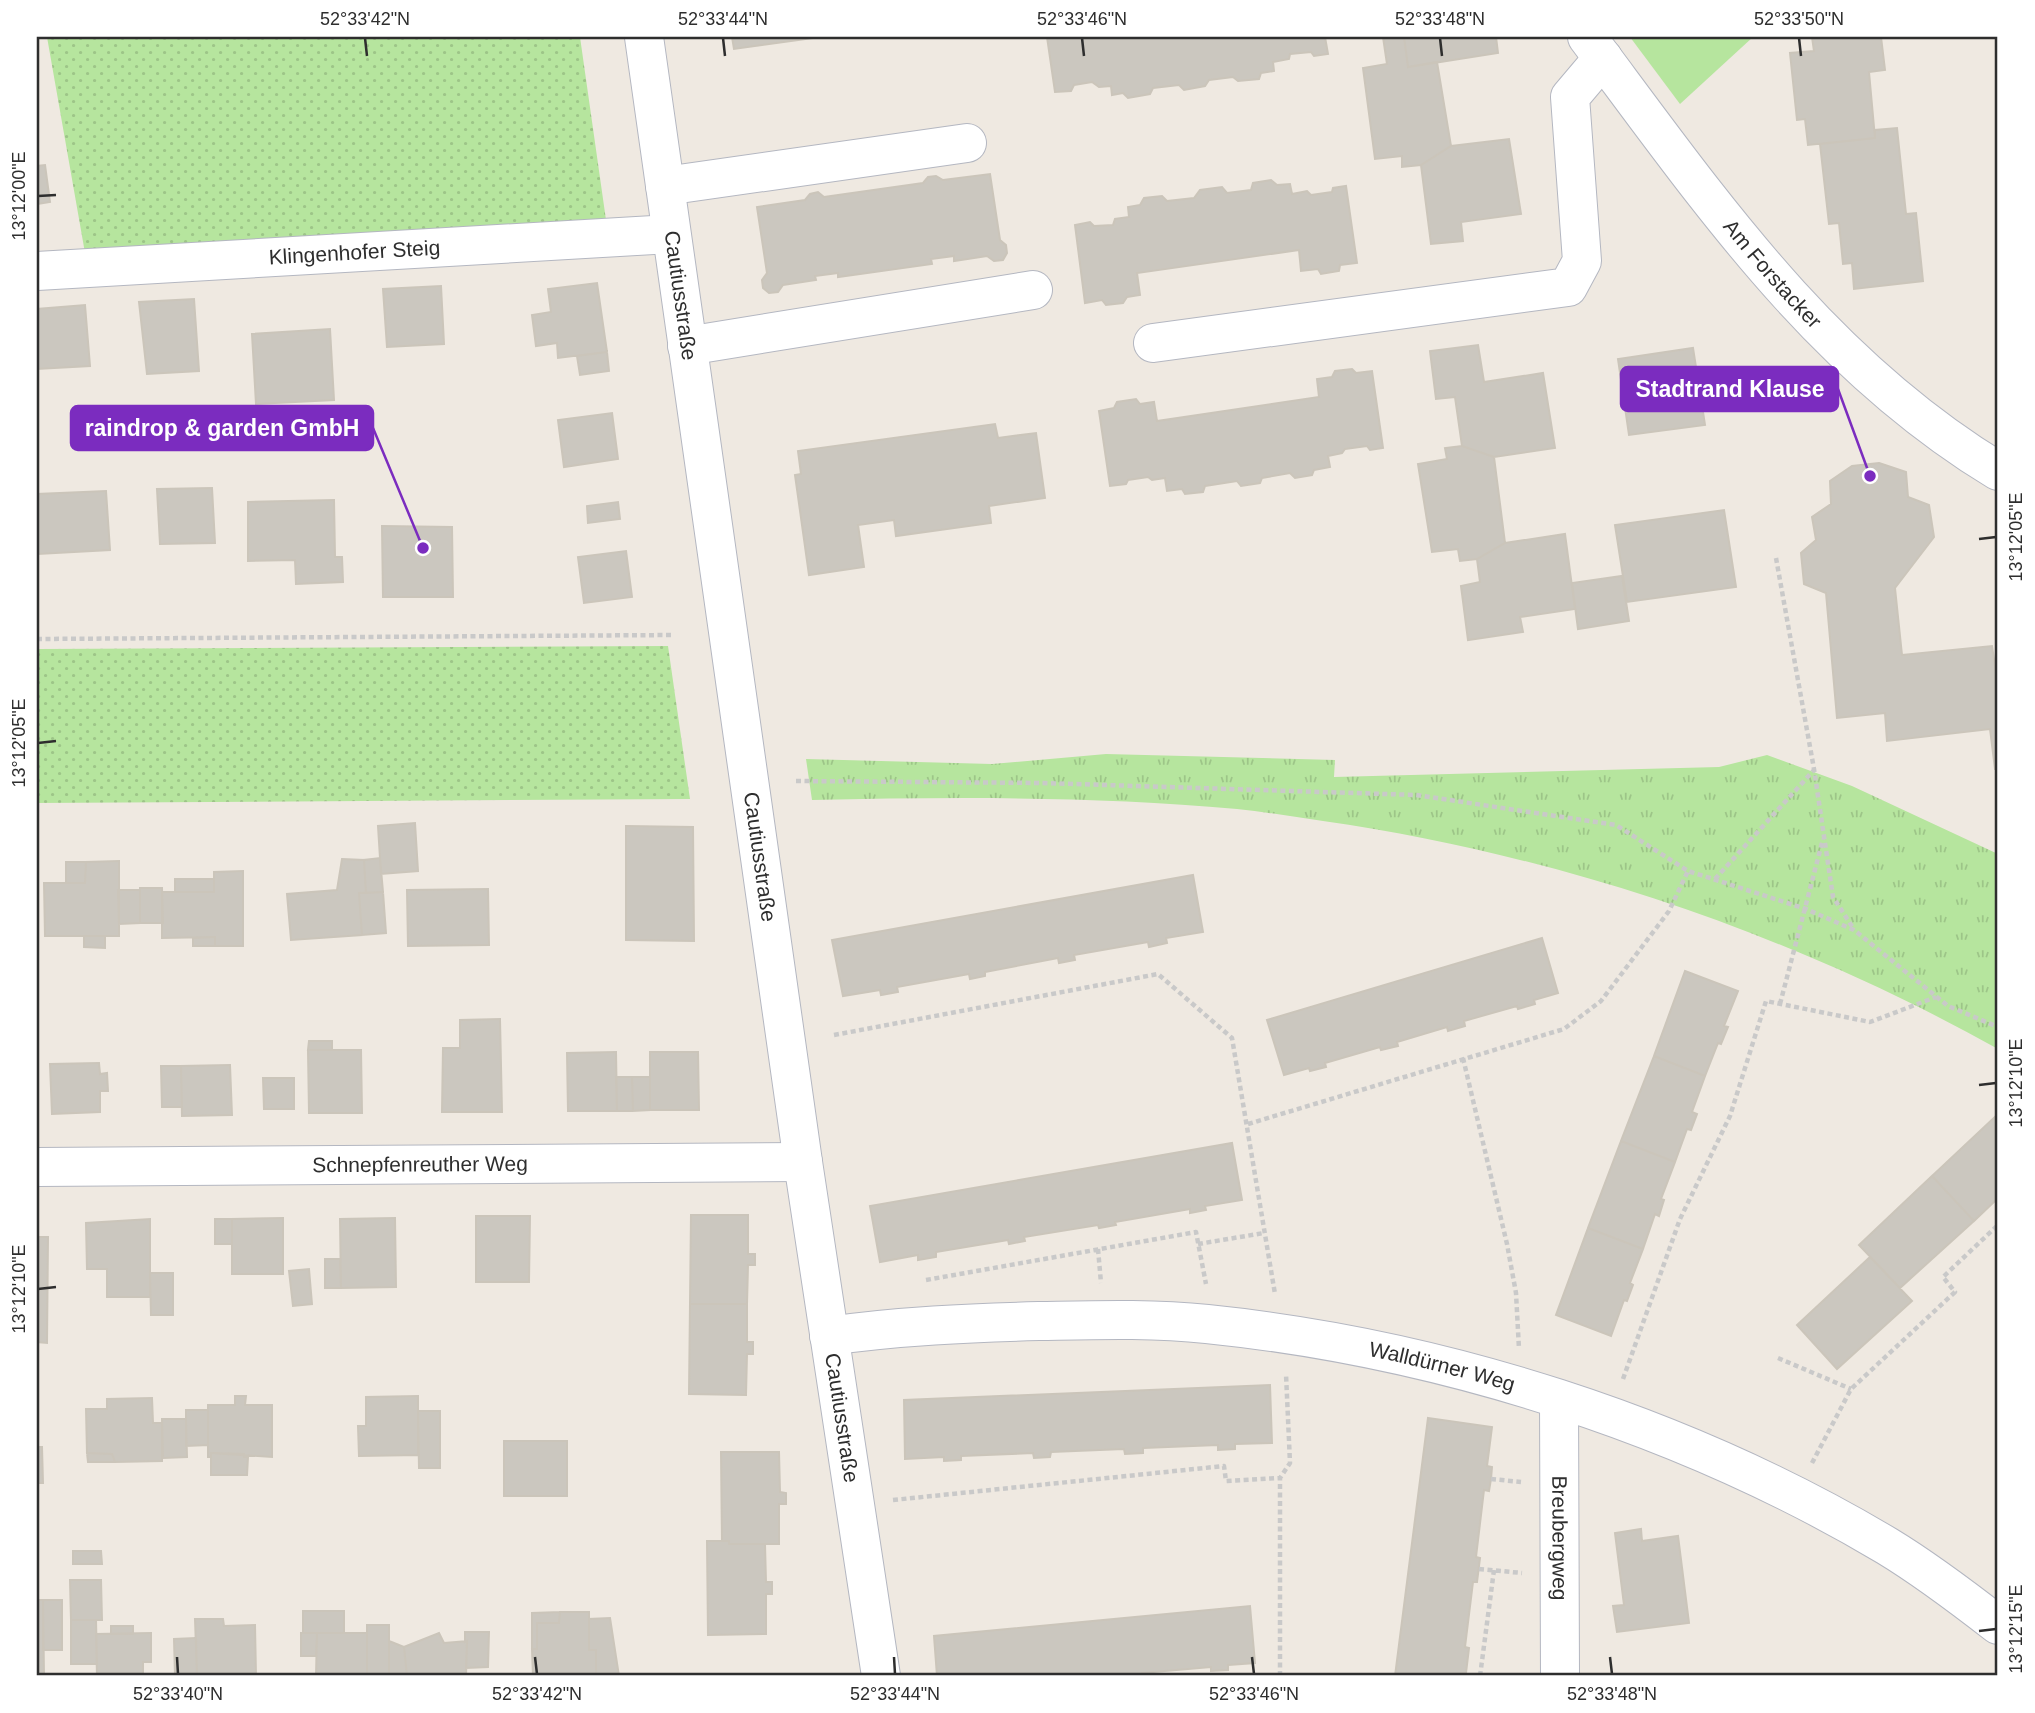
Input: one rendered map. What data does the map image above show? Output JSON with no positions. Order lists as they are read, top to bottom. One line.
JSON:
{"streets":{"street":["Klingenhofer Steig","Am Forstacker","Cautiusstraße","Schnepfenreuther Weg","Walldürner Weg","Breubergweg"]},"crossings":[["Klingenhofer Steig","Cautiusstraße"],["Cautiusstraße","Schnepfenreuther Weg"],["Cautiusstraße","Walldürner Weg"],["Walldürner Weg","Breubergweg"]],"places":["Stadtrand Klause","raindrop & garden GmbH"],"coordinates":["52°33'42\"N","52°33'44\"N","52°33'46\"N","52°33'48\"N","52°33'50\"N","13°12'00\"E","13°12'05\"E","13°12'10\"E","13°12'15\"E","52°33'40\"N"]}
